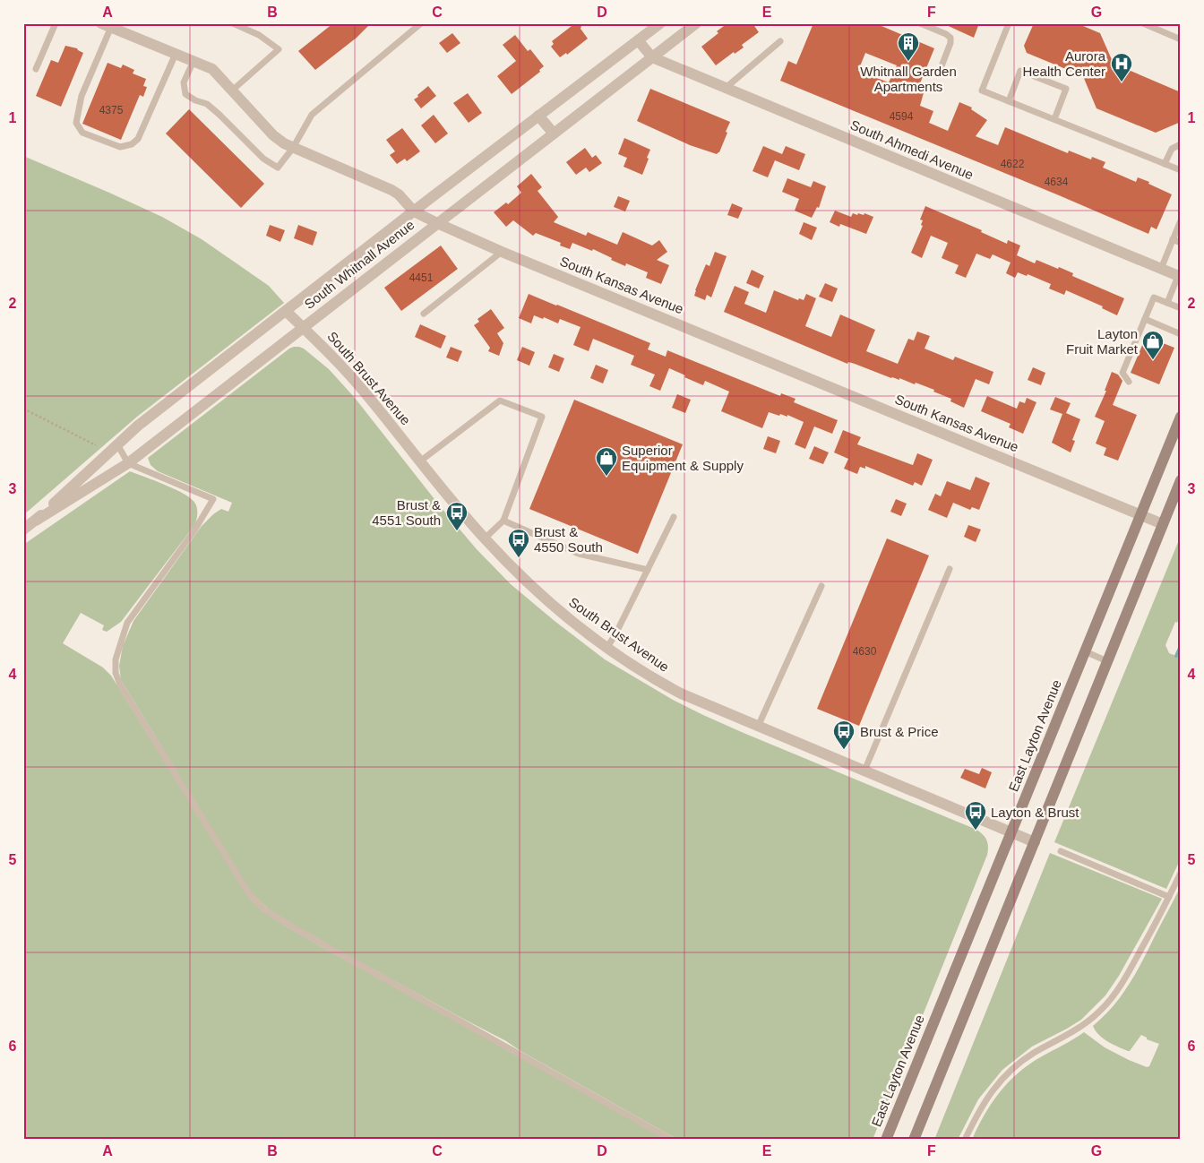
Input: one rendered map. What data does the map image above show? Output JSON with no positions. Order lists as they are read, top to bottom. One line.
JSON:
{"streets":{"main road":["East Layton Avenue"],"street":["South Ahmedi Avenue","South Whitnall Avenue","South Kansas Avenue","South Brust Avenue"]},"crossings":[["South Ahmedi Avenue","South Whitnall Avenue"],["South Whitnall Avenue","South Kansas Avenue"],["South Whitnall Avenue","South Brust Avenue"],["South Kansas Avenue","East Layton Avenue"],["South Brust Avenue","East Layton Avenue"]],"places":{"building":["Whitnall Garden Apartments"],"hospital":["Aurora Health Center"],"shop":["Layton Fruit Market","Superior Equipment & Supply"],"bus stop":["Brust & 4551 South","Brust & 4550 South","Brust & Price","Layton & Brust"]},"house_numbers":["4375","4594","4622","4634","4451","4630"],"grid":{"columns":["A","B","C","D","E","F","G"],"rows":["1","2","3","4","5","6"]}}
